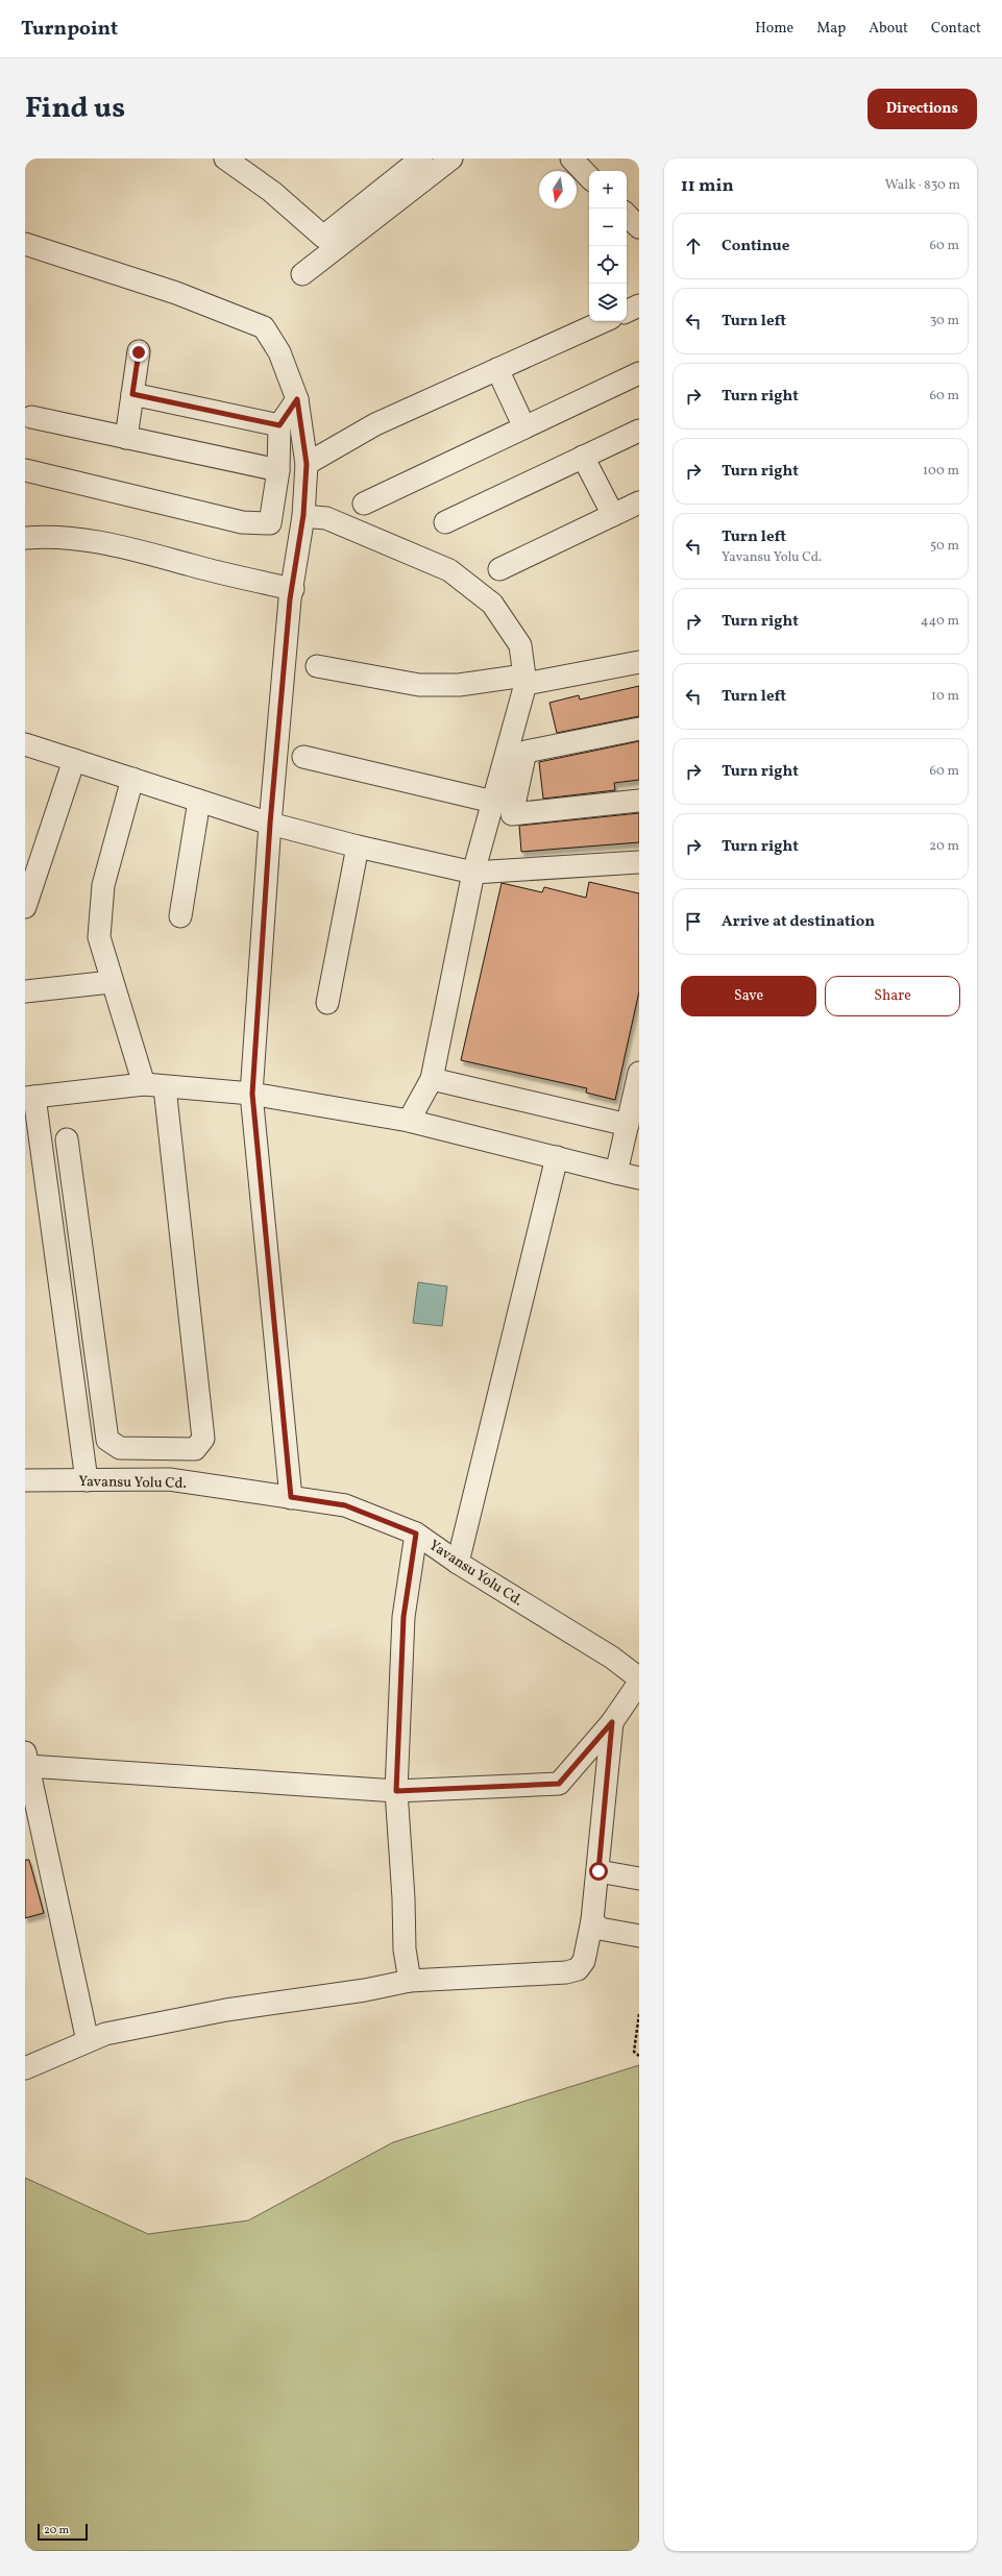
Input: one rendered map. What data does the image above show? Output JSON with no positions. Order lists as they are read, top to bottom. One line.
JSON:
{"streets":{"street":["Yavansu Yolu Cd."]},"scale_bar":"20 m","north":"bottom","page":{"header":"Turnpoint","nav":["Home","Map","About","Contact"],"title":"Find us","buttons":["Directions",["Save","Share"]],"heading":["11 min","Walk · 830 m"],"map_buttons":["+","−"],"list":[["Continue","60 m"],["Turn left","30 m"],["Turn right","60 m"],["Turn right","100 m"],["Turn left","Yavansu Yolu Cd.","50 m"],["Turn right","440 m"],["Turn left","10 m"],["Turn right","60 m"],["Turn right","20 m"],"Arrive at destination"],"scale":"20 m"}}
